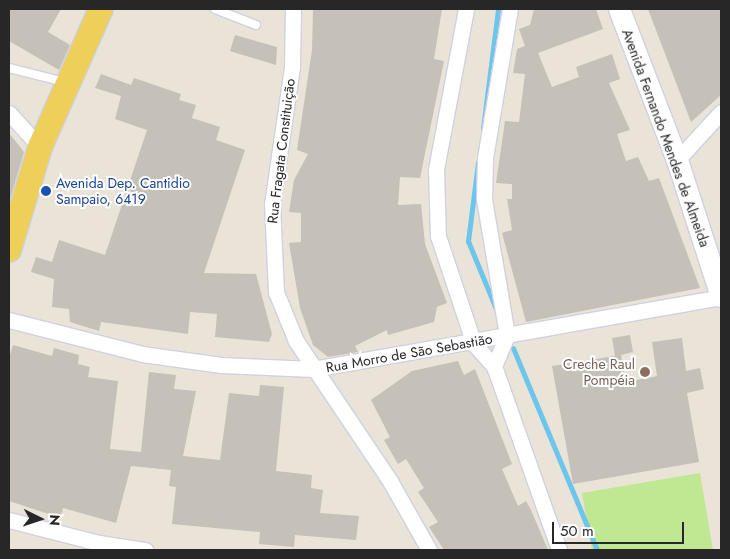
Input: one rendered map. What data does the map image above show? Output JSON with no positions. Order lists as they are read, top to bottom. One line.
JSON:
{"streets":{"street":["Avenida Fernando Mendes de Almeida","Rua Fragata Constituição","Rua Morro de São Sebastião"]},"crossings":[["Avenida Fernando Mendes de Almeida","Rua Morro de São Sebastião"],["Rua Fragata Constituição","Rua Morro de São Sebastião"]],"places":["Avenida Dep. Cantidio Sampaio, 6419","Creche Raul Pompéia"],"scale_bar":"50 m","north":"right"}
